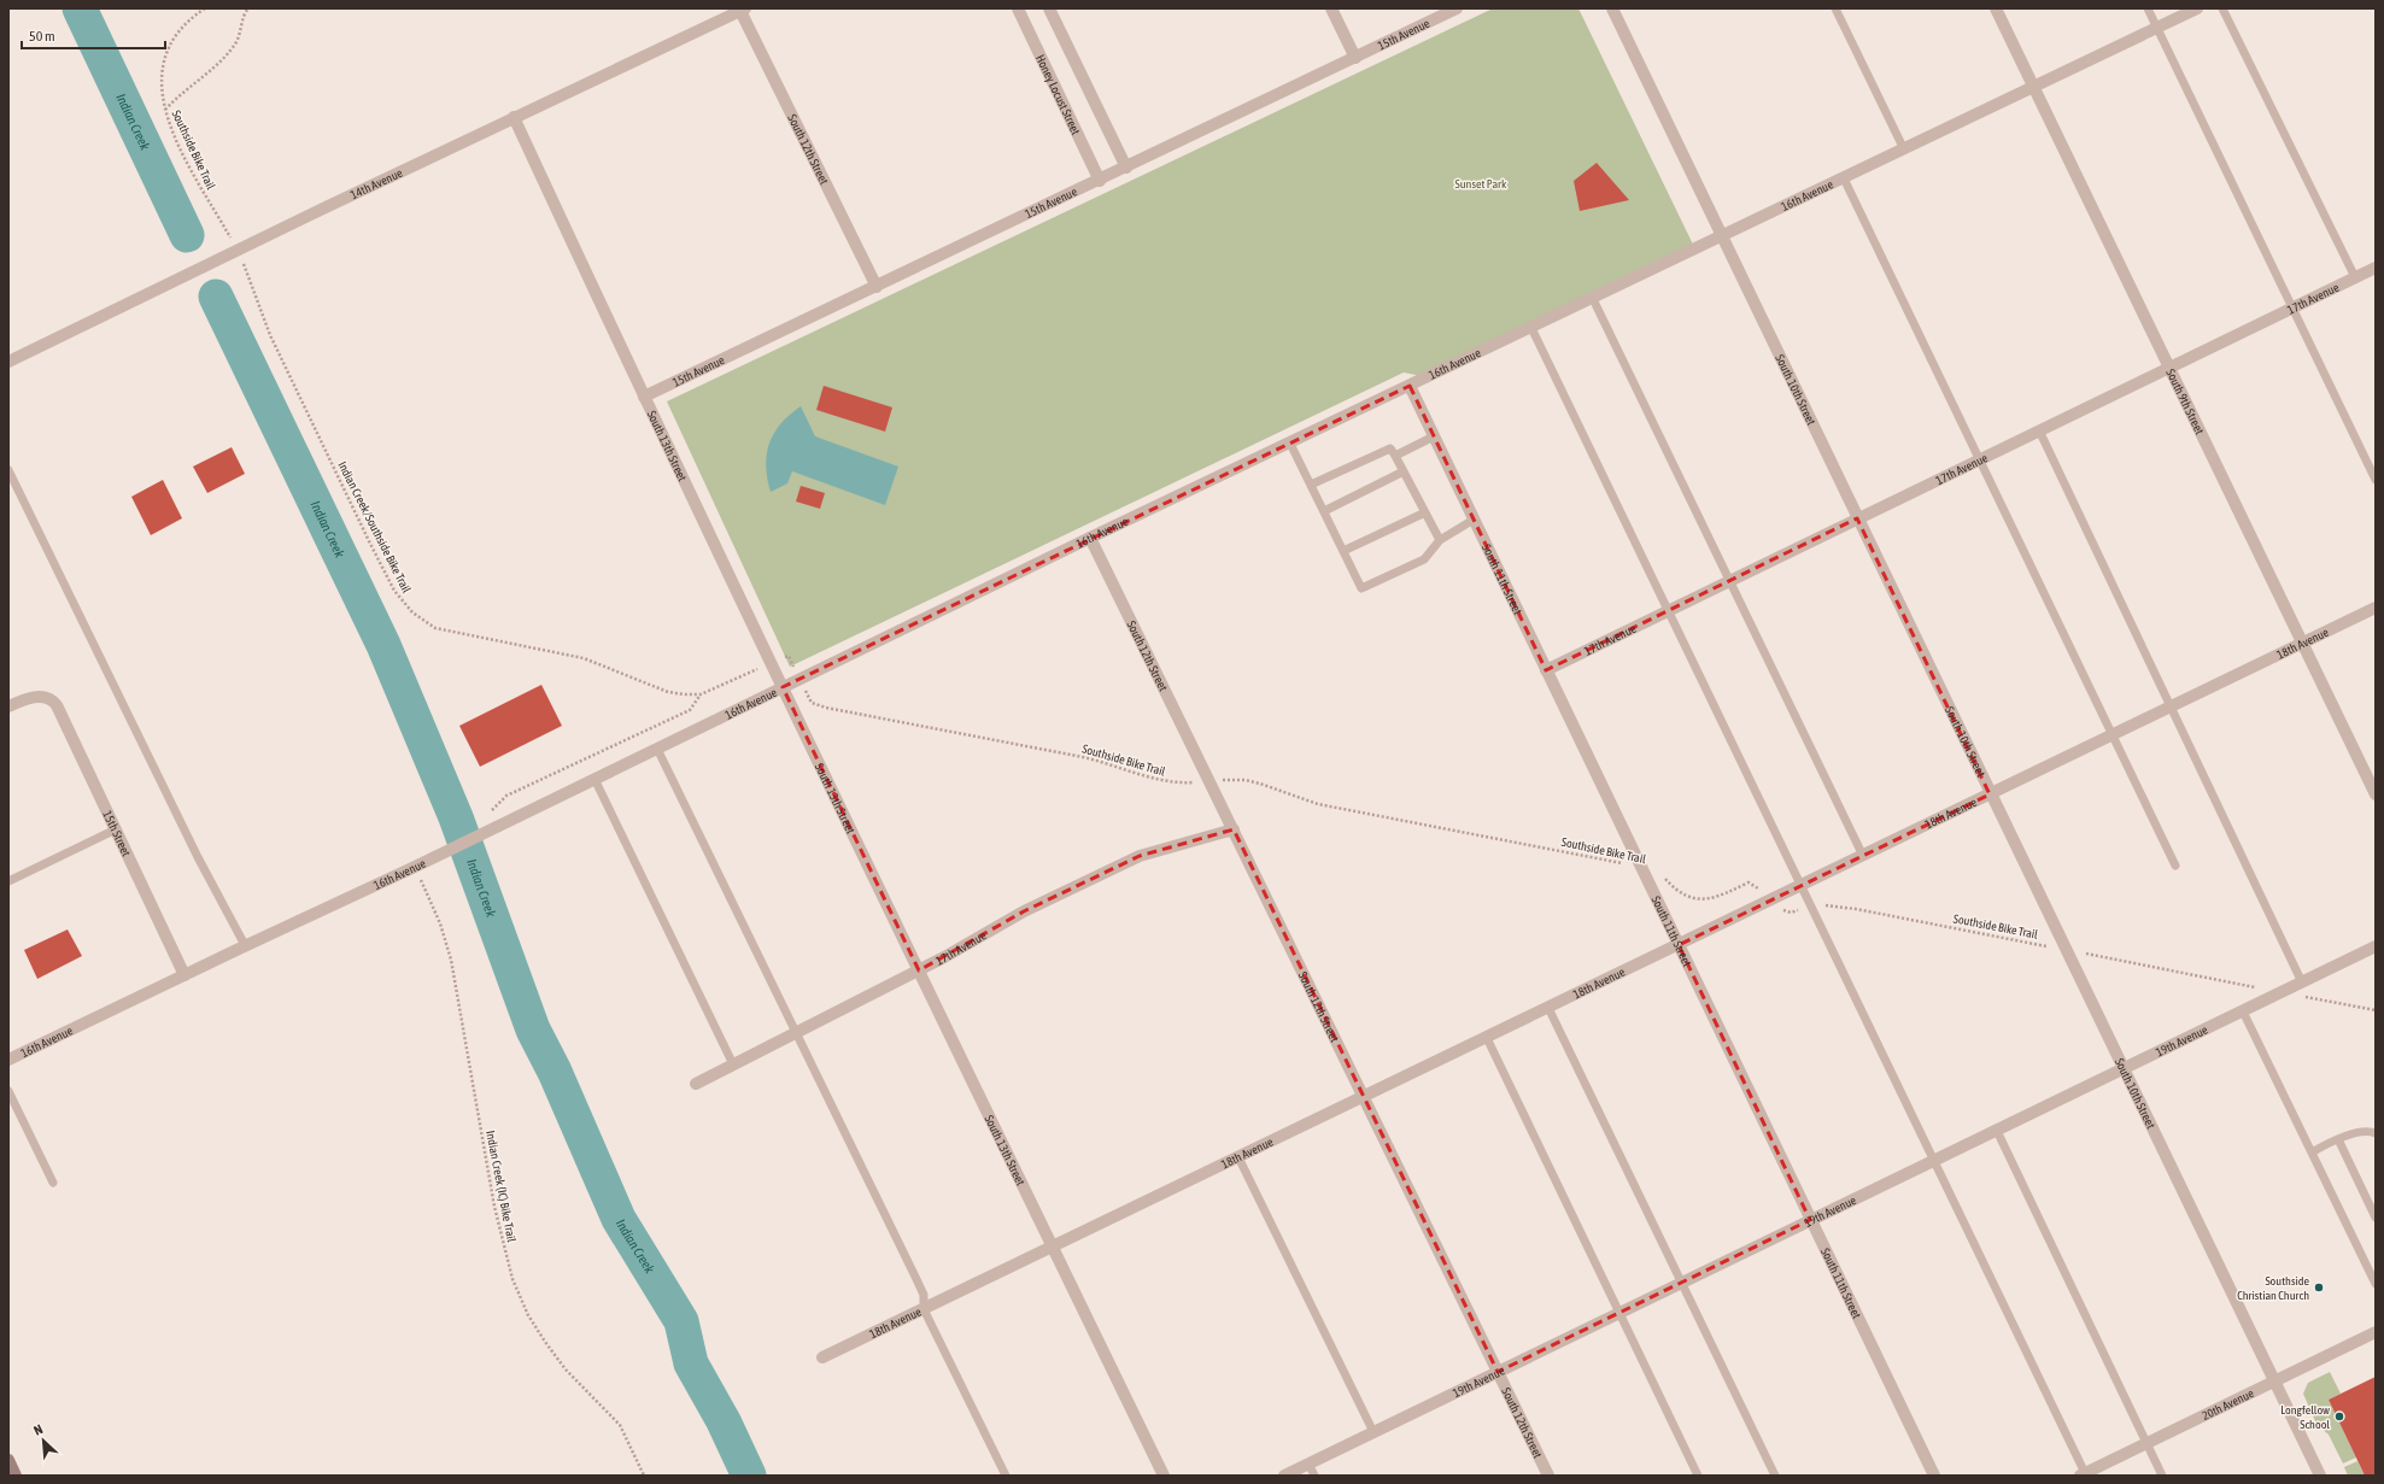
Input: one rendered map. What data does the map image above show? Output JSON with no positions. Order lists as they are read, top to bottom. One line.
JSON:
{"streets":{"street":["15th Avenue","Honey Locust Street","South 12th Street","14th Avenue","16th Avenue","17th Avenue","South 10th Street","South 9th Street","South 13th Street","South 11th Street","18th Avenue","15th Street","19th Avenue","20th Avenue"],"path":["Southside Bike Trail","Indian Creek/Southside Bike Trail","Indian Creek (IC) Bike Trail"]},"crossings":[["15th Avenue","Honey Locust Street"],["15th Avenue","South 12th Street"],["15th Avenue","South 13th Street"],["Southside Bike Trail","South 12th Street"],["Southside Bike Trail","14th Avenue"],["Southside Bike Trail","South 10th Street"],["Southside Bike Trail","Indian Creek/Southside Bike Trail"],["Southside Bike Trail","South 11th Street"],["Southside Bike Trail","18th Avenue"],["South 12th Street","14th Avenue"],["South 12th Street","16th Avenue"],["South 12th Street","17th Avenue"],["South 12th Street","18th Avenue"],["South 12th Street","19th Avenue"],["14th Avenue","South 13th Street"],["14th Avenue","Indian Creek/Southside Bike Trail"],["16th Avenue","South 10th Street"],["16th Avenue","South 9th Street"],["16th Avenue","South 13th Street"],["16th Avenue","South 11th Street"],["16th Avenue","15th Street"],["16th Avenue","Indian Creek (IC) Bike Trail"],["17th Avenue","South 10th Street"],["17th Avenue","South 9th Street"],["17th Avenue","South 13th Street"],["17th Avenue","South 11th Street"],["South 10th Street","18th Avenue"],["South 10th Street","19th Avenue"],["South 10th Street","20th Avenue"],["South 9th Street","18th Avenue"],["South 13th Street","18th Avenue"],["South 11th Street","18th Avenue"],["South 11th Street","19th Avenue"]],"water":["Indian Creek"],"parks":["Sunset Park"],"places":["Southside Christian Church","Longfellow School"],"scale_bar":"50 m","north":"top left"}
